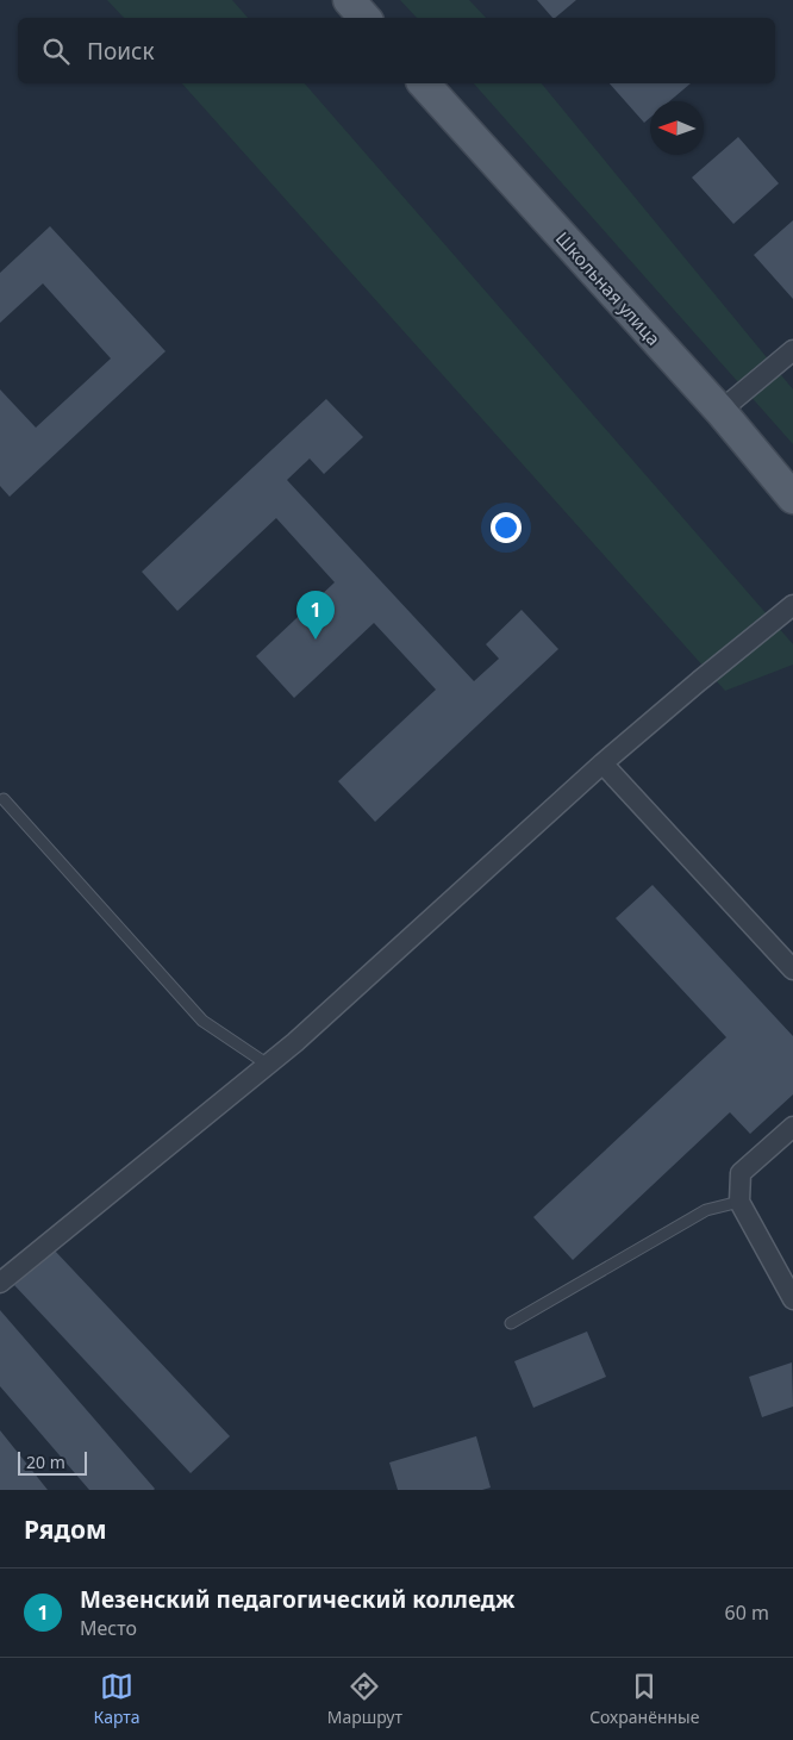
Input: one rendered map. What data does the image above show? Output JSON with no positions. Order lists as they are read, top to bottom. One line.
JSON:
{"streets":{"main road":["Школьная улица"]},"scale_bar":"20 m","north":"left","page":{"search":"Поиск","pins":"1","scale":"20 m","heading":"Рядом","list":[{"mark":"1","name":"Мезенский педагогический колледж","note":"Место","value":"60 m"}],"nav":["Карта","Маршрут","Сохранённые"]}}
